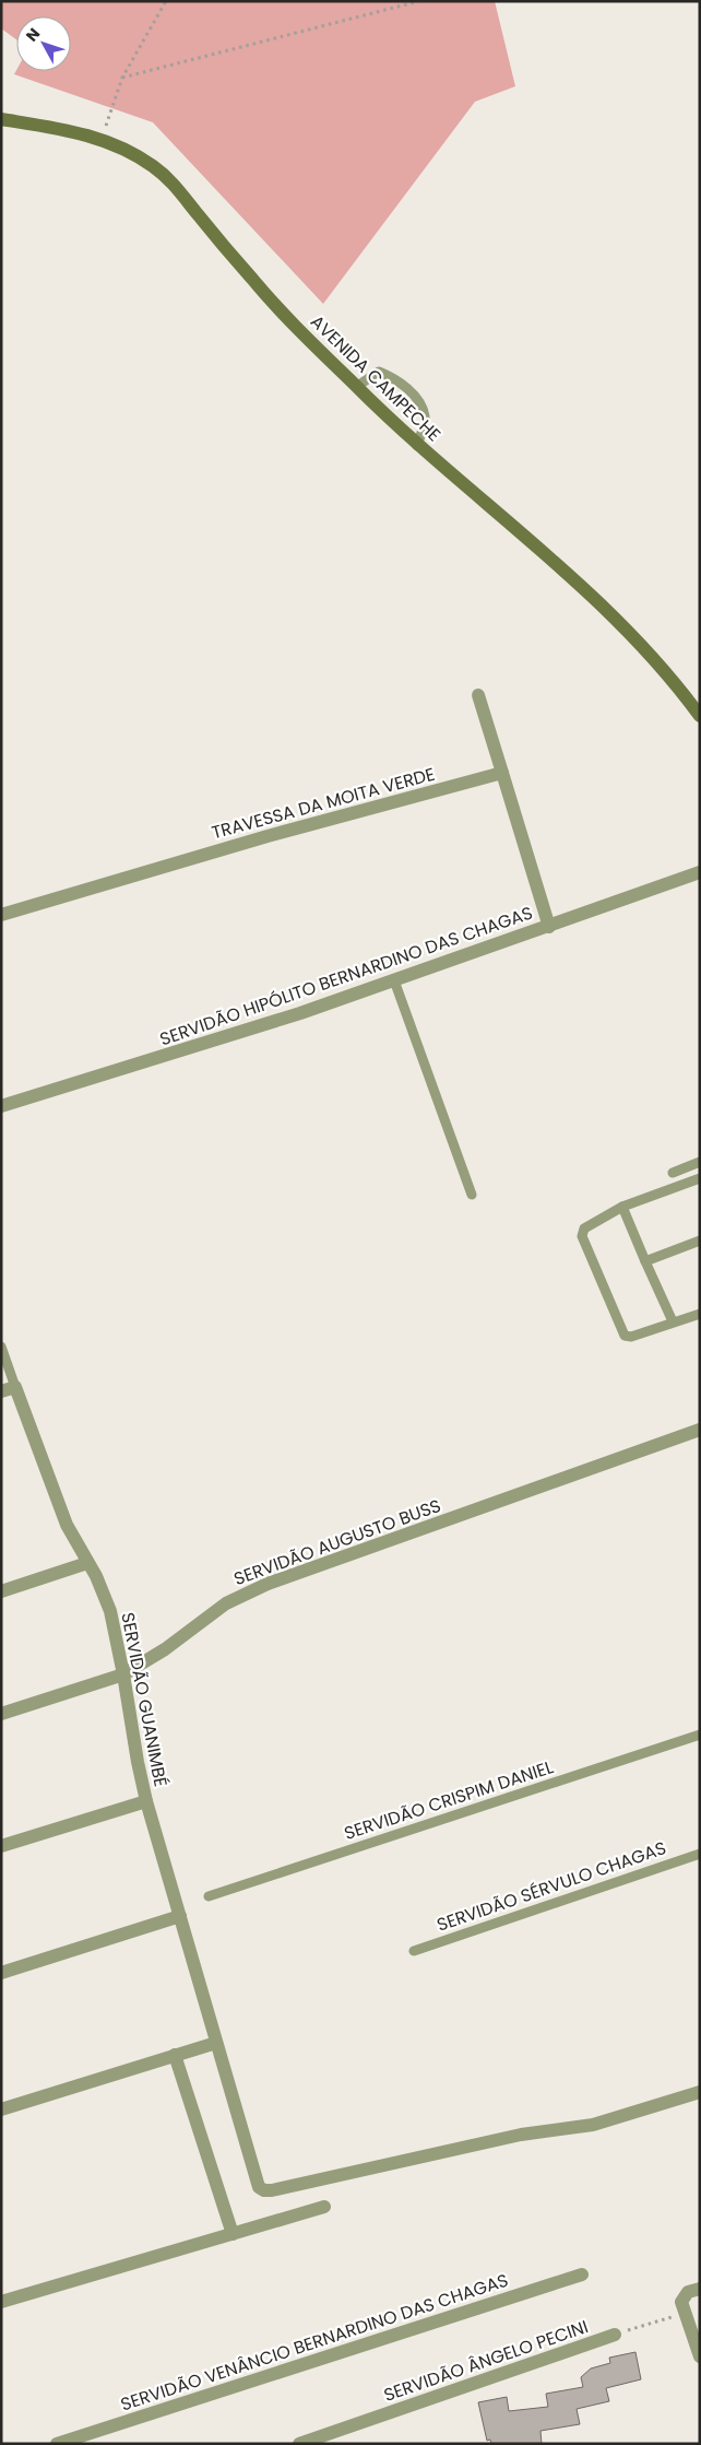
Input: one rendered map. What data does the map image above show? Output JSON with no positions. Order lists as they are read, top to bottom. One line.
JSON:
{"streets":{"main road":["AVENIDA CAMPECHE"],"street":["TRAVESSA DA MOITA VERDE","SERVIDÃO HIPÓLITO BERNARDINO DAS CHAGAS","SERVIDÃO AUGUSTO BUSS","SERVIDÃO GUANIMBÉ","SERVIDÃO VENÂNCIO BERNARDINO DAS CHAGAS","SERVIDÃO ÂNGELO PECINI"],"lane":["SERVIDÃO CRISPIM DANIEL","SERVIDÃO SÉRVULO CHAGAS"]},"crossings":[["SERVIDÃO AUGUSTO BUSS","SERVIDÃO GUANIMBÉ"]],"north":"top left"}
